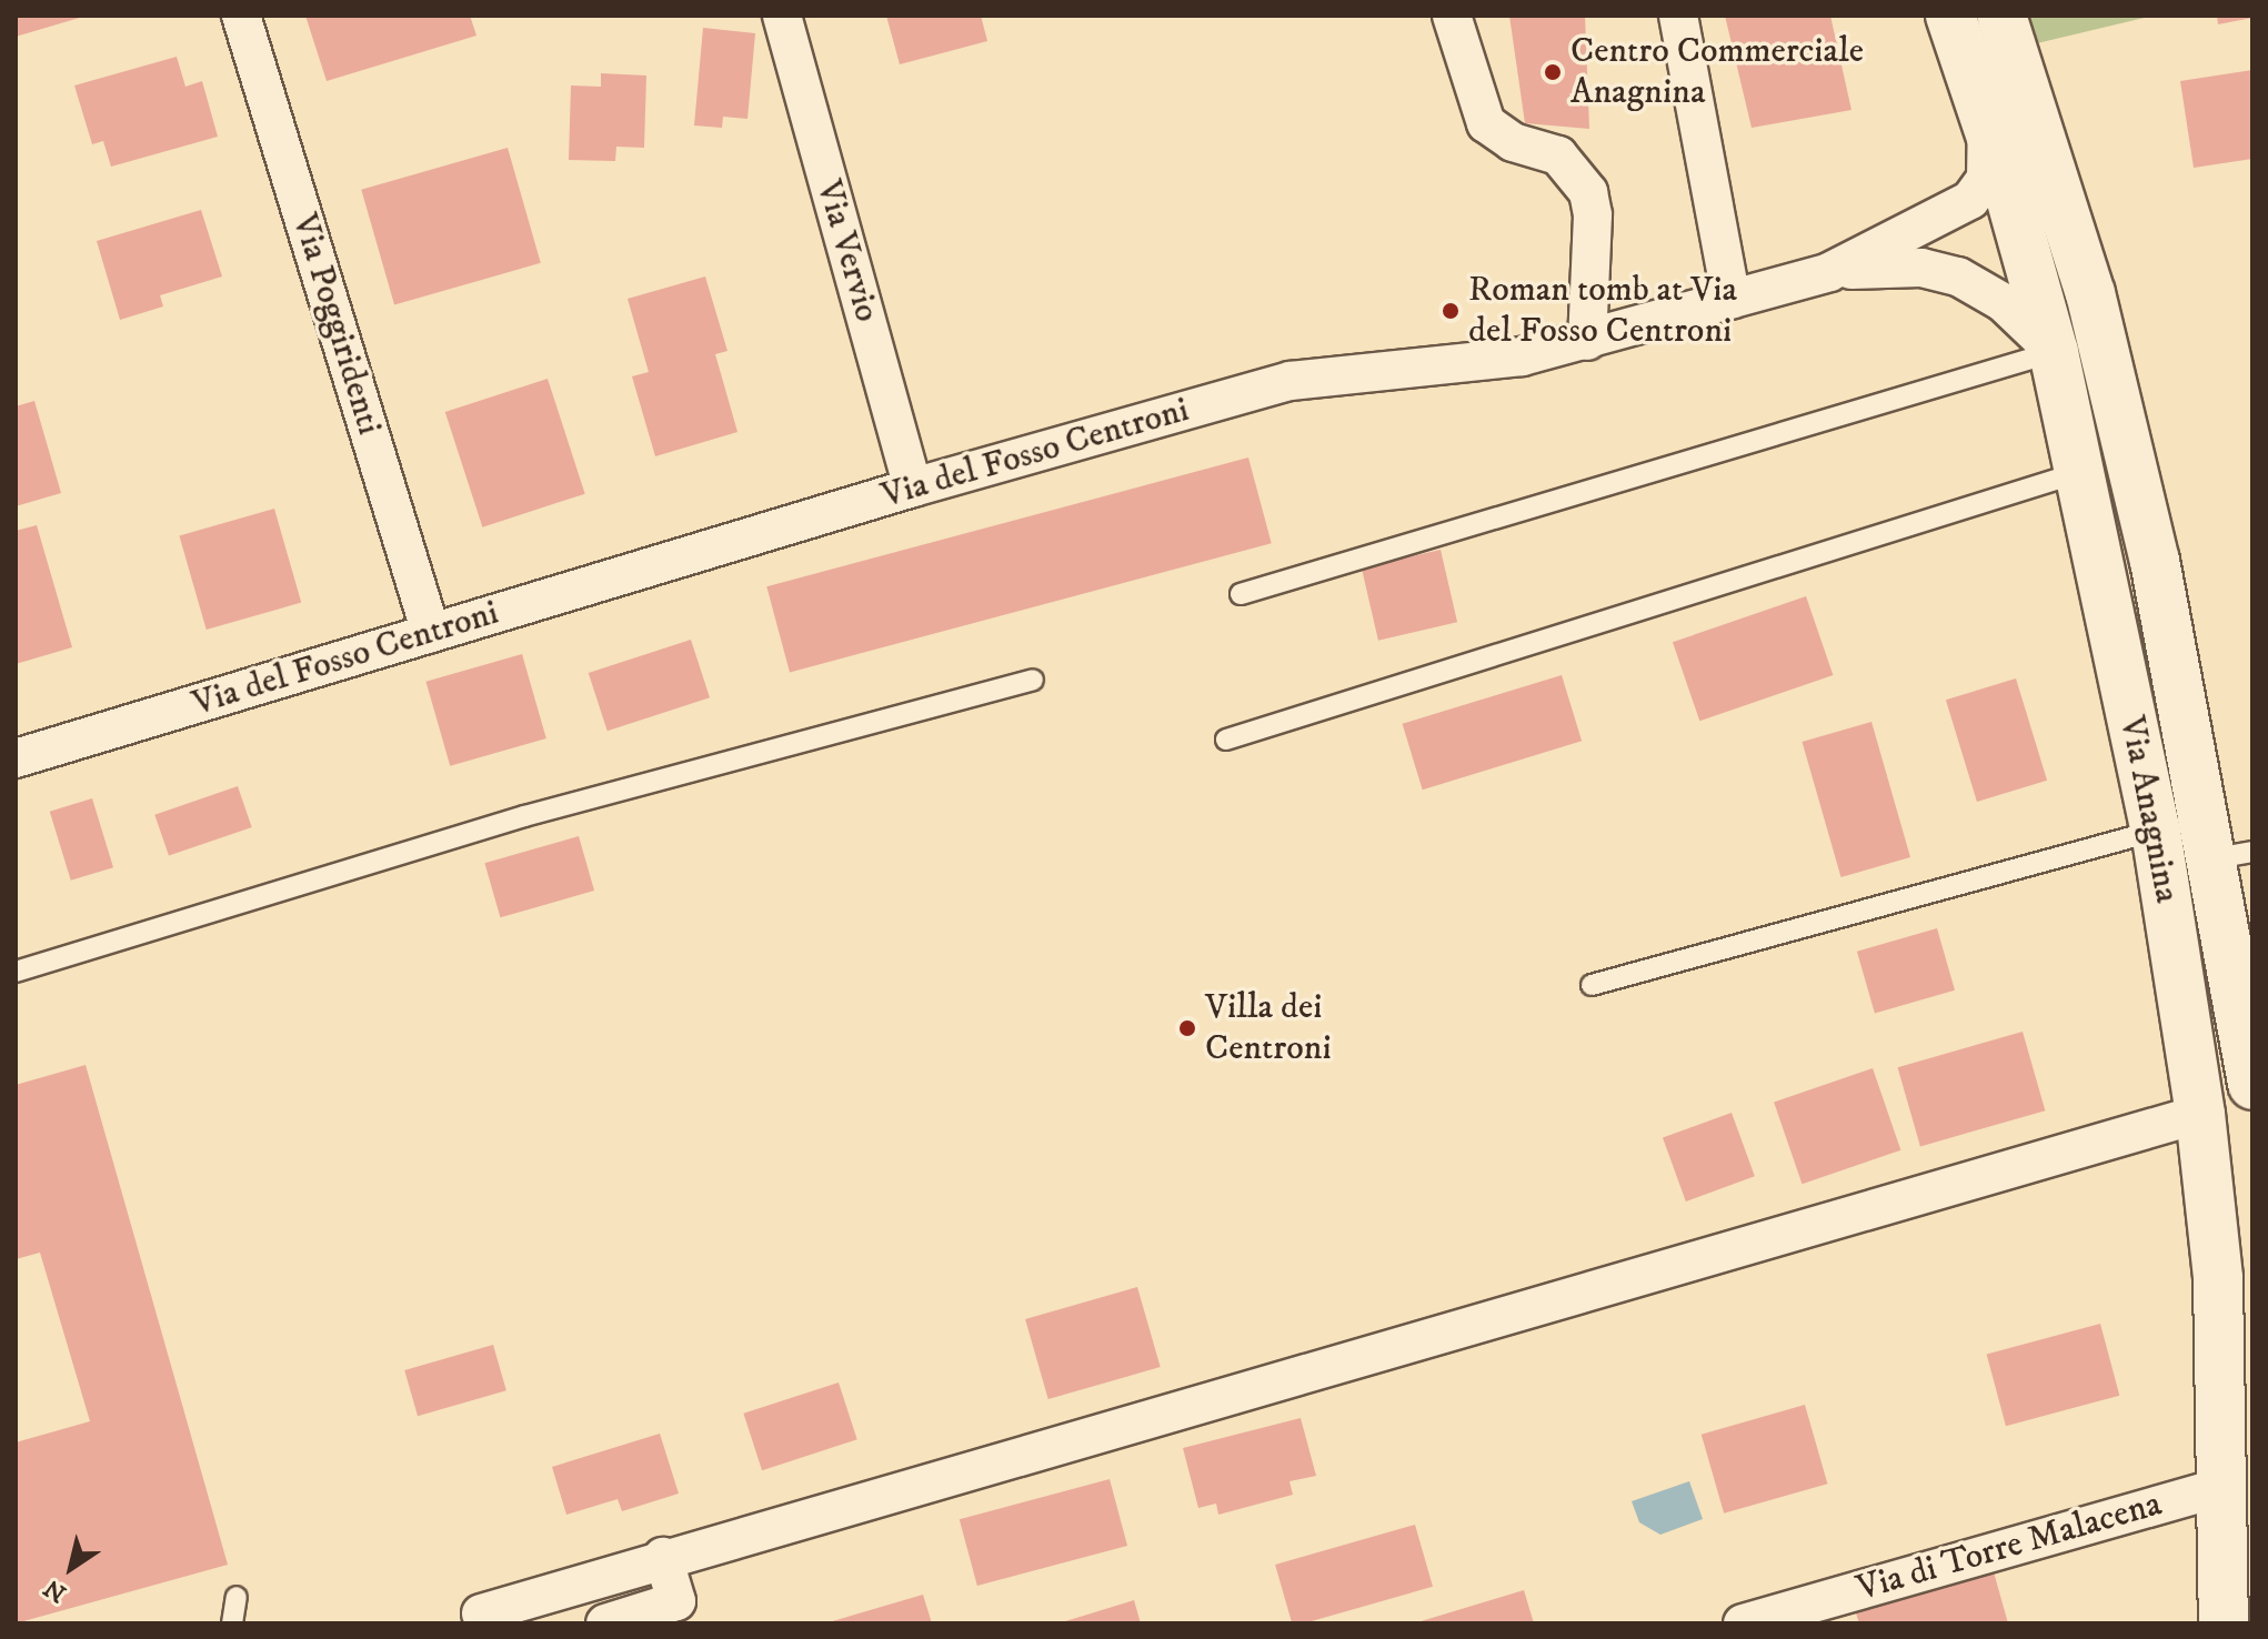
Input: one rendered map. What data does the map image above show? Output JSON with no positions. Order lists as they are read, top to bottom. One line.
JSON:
{"streets":{"main road":["Via Anagnina"],"street":["Via Vervio","Via Poggiridenti","Via del Fosso Centroni","Via di Torre Malacena"]},"crossings":[["Via Vervio","Via del Fosso Centroni"],["Via Poggiridenti","Via del Fosso Centroni"],["Via del Fosso Centroni","Via Anagnina"],["Via Anagnina","Via di Torre Malacena"]],"places":["Centro Commerciale Anagnina","Roman tomb at Via del Fosso Centroni","Villa dei Centroni"],"north":"bottom left"}
